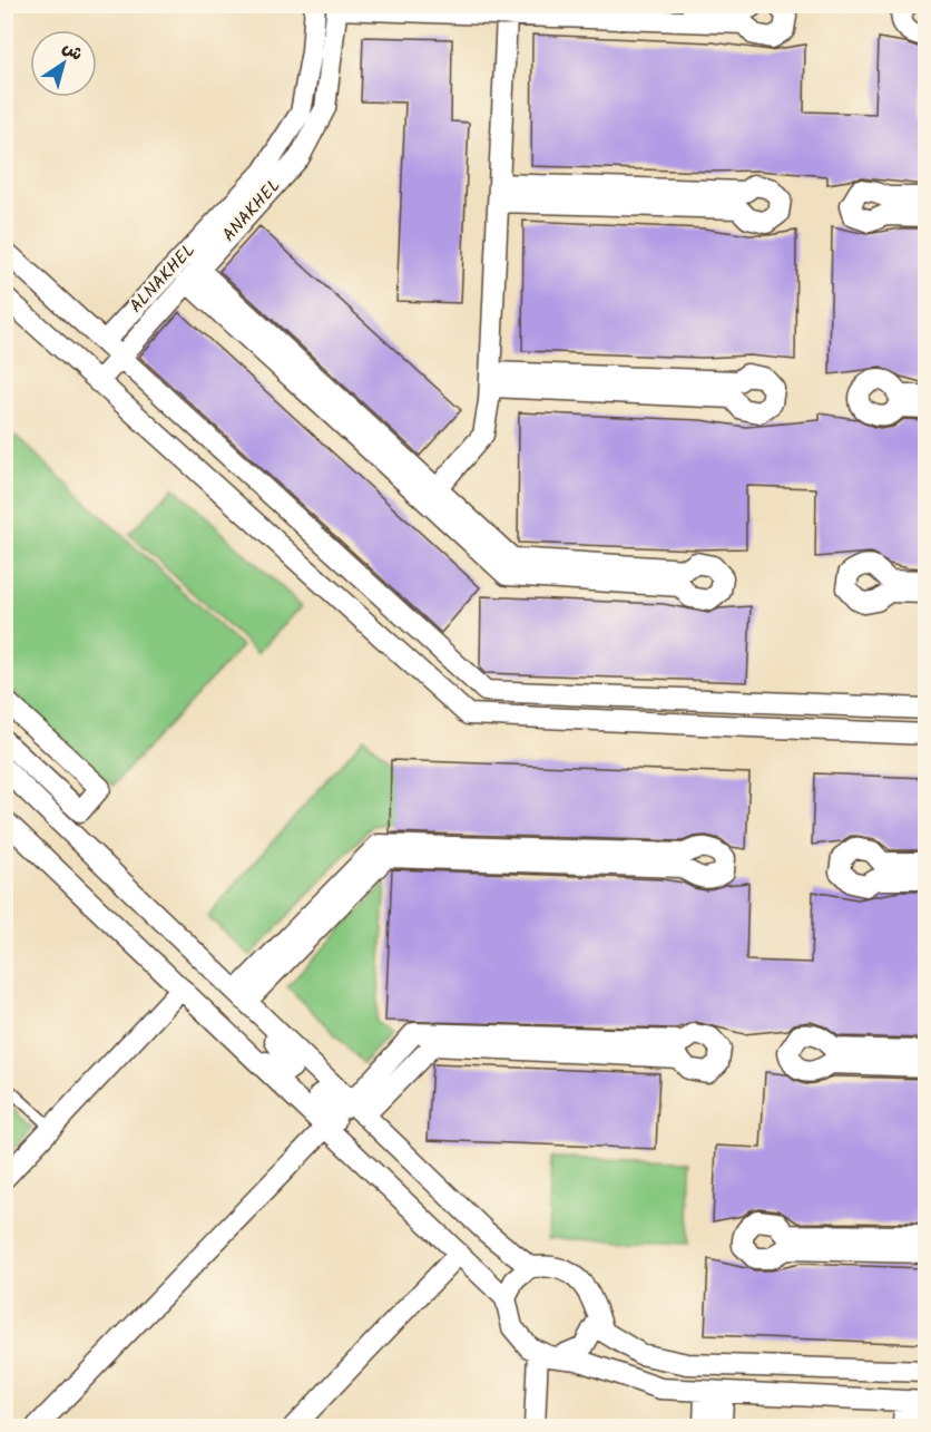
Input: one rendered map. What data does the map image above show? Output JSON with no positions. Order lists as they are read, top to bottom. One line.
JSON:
{"streets":{"street":["ANAKHEL","ALNAKHEL"]},"north":"top right"}
